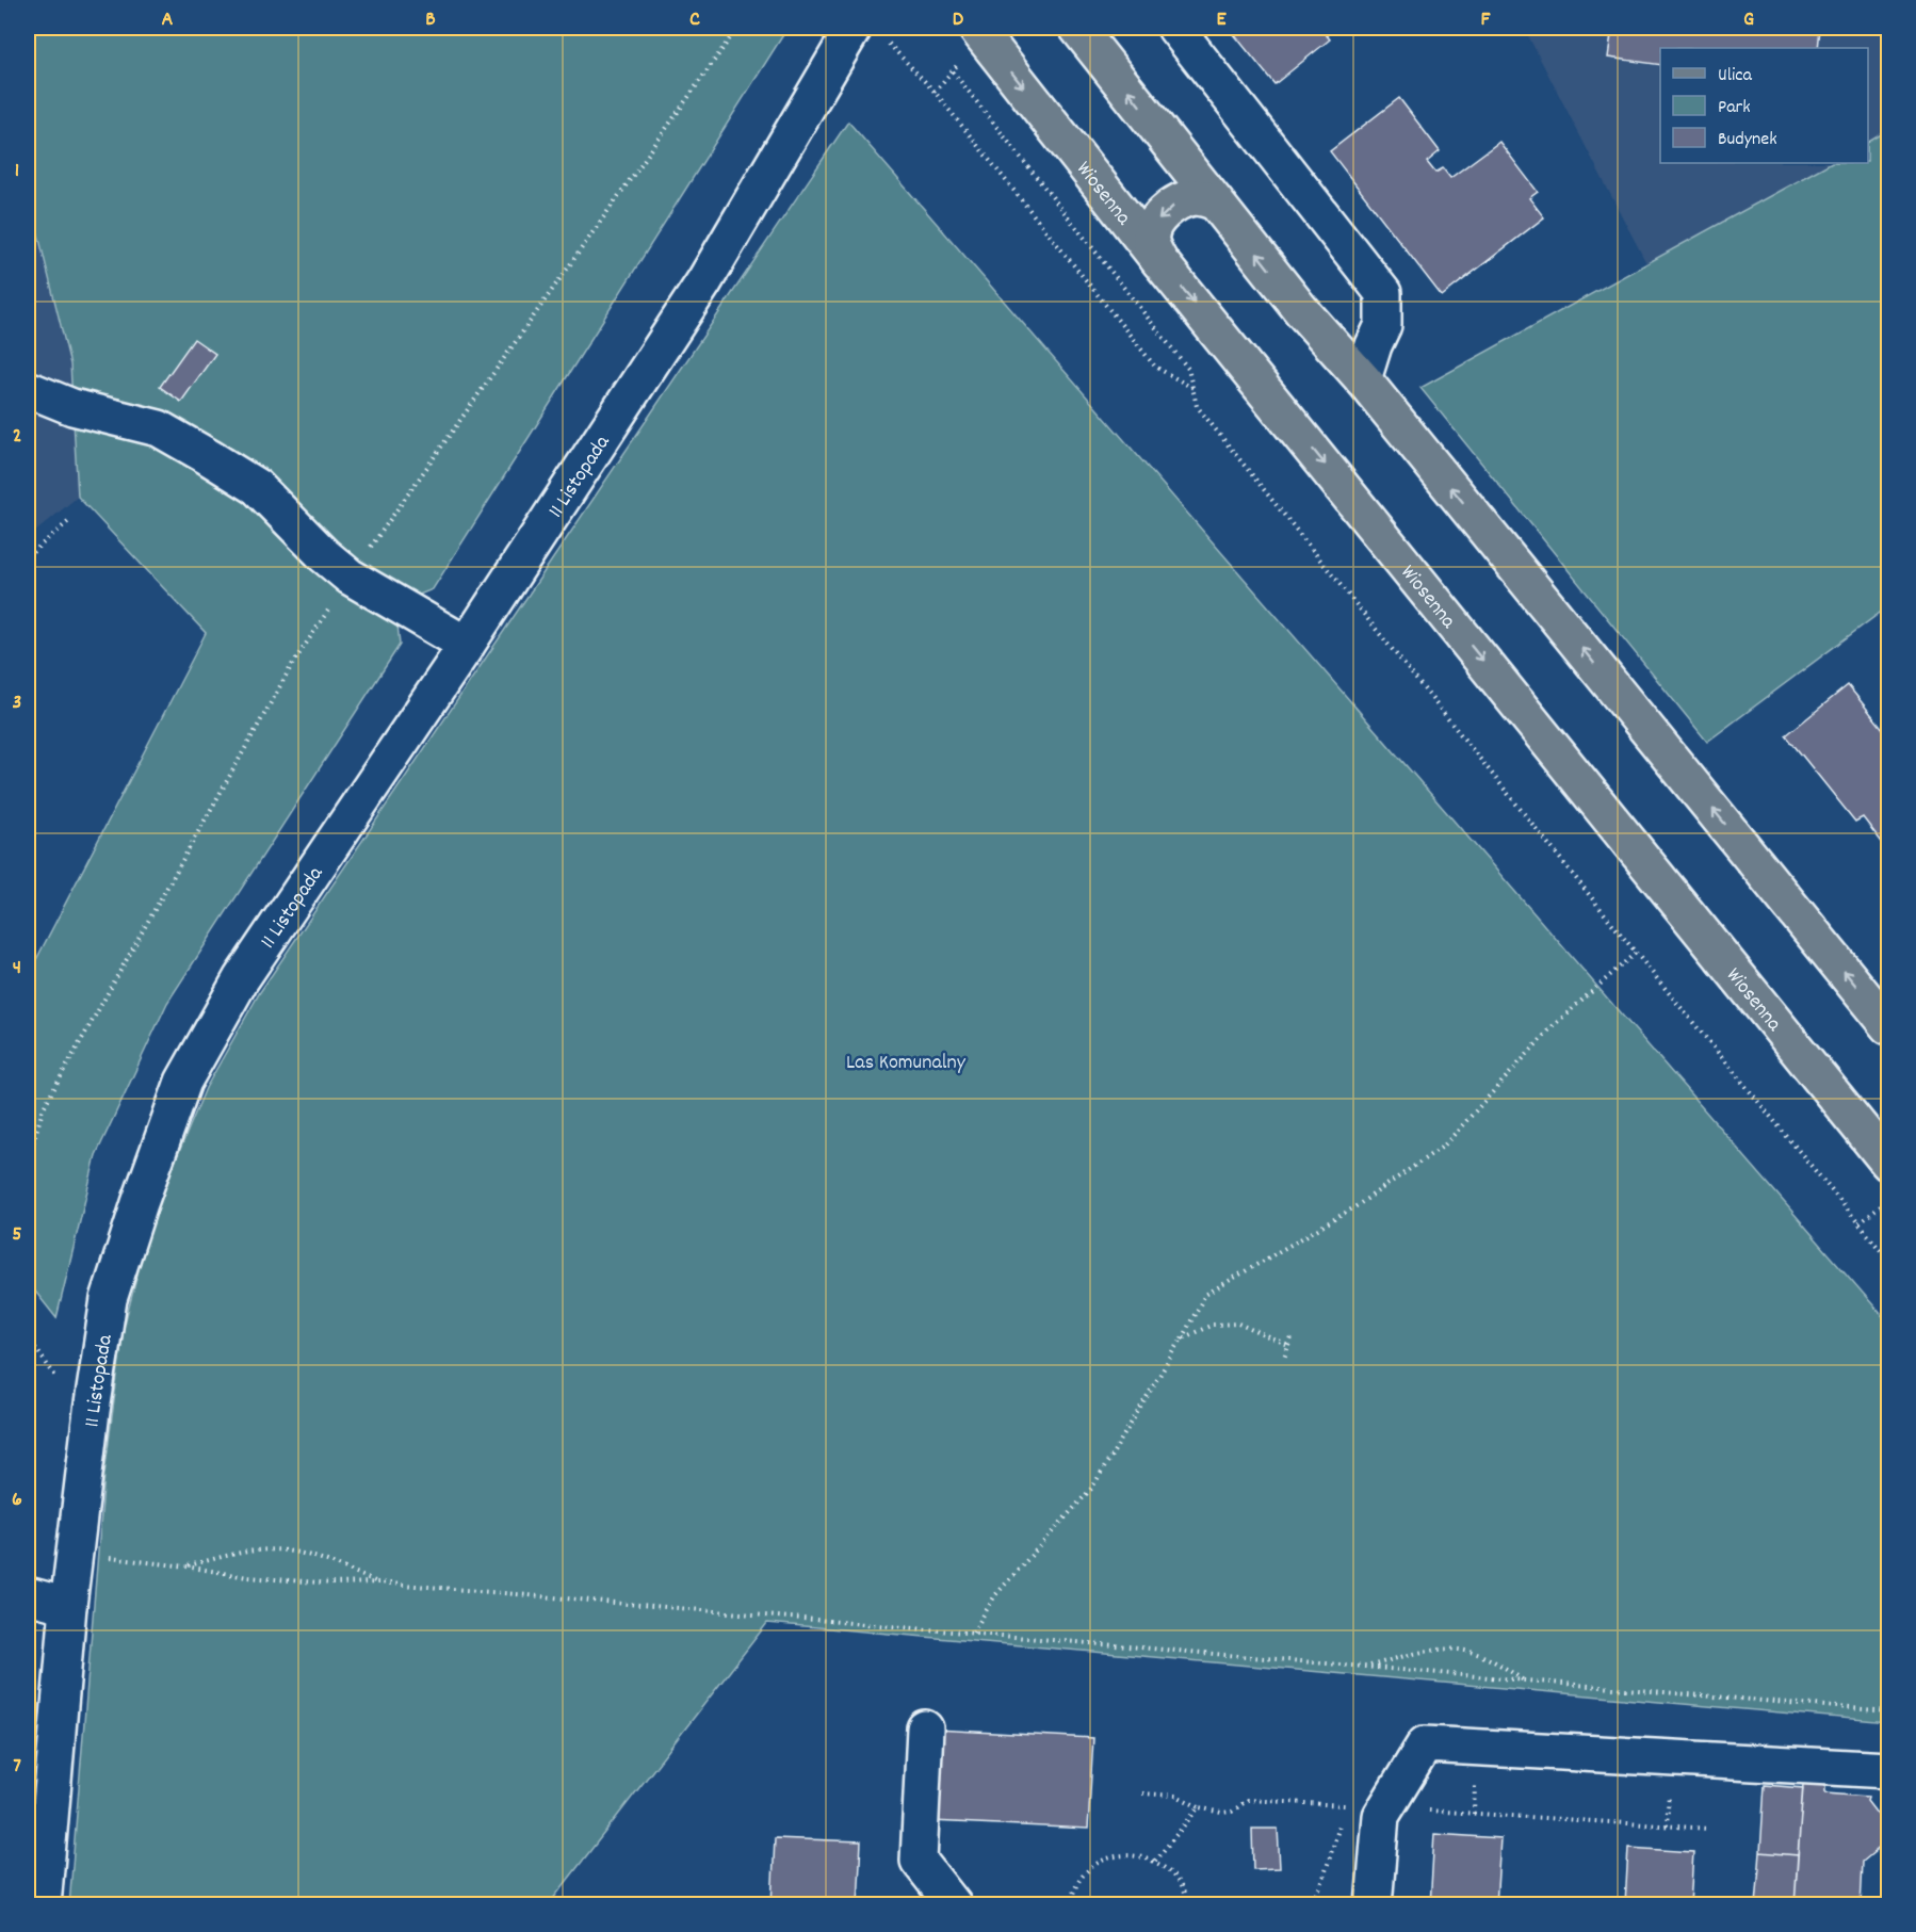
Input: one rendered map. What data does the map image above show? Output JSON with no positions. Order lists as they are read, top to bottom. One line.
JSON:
{"streets":{"main road":["Wiosenna"],"street":["11 Listopada"]},"parks":["Las Komunalny"],"legend":["Ulica","Park","Budynek"],"grid":{"columns":["A","B","C","D","E","F","G"],"rows":["1","2","3","4","5","6","7"]}}
